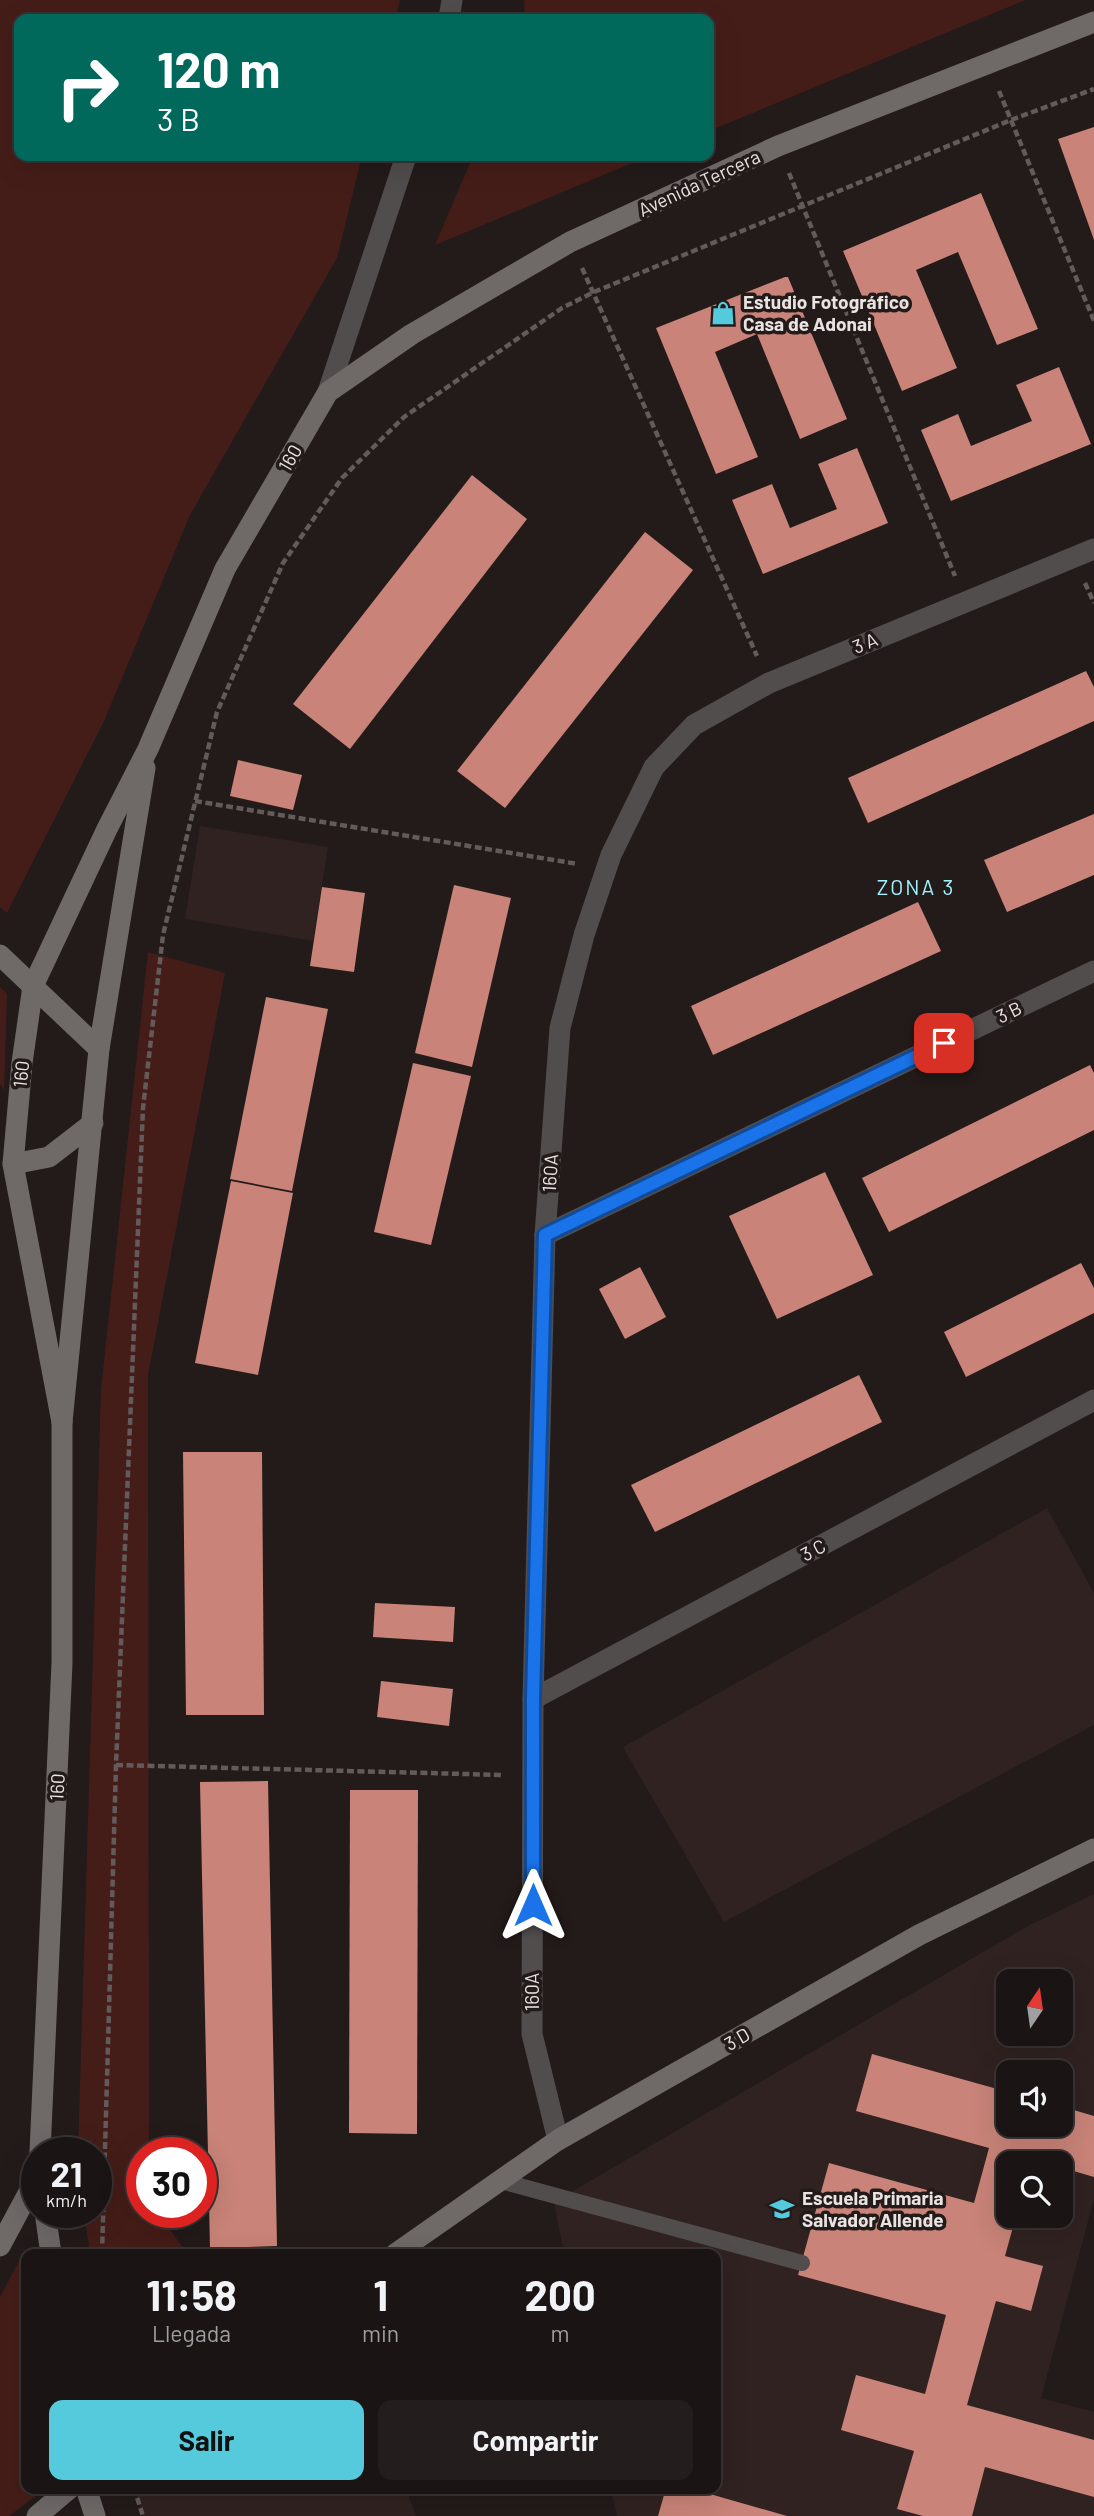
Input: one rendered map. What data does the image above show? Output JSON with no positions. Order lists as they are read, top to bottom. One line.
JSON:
{"streets":{"main road":["Avenida Tercera","160","3 D"],"street":["3 A","3 B","160A","3 C"]},"crossings":[["Avenida Tercera","160"],["3 A","160A"],["3 B","160A"],["160A","3 C"],["160A","3 D"]],"districts":["ZONA 3"],"places":{"shop":["Estudio Fotográfico Casa de Adonai"],"school or university":["Escuela Primaria Salvador Allende"]},"north":"top","page":{"turn":["120 m","3 B"],"speed":"21 km/h","limit":"30","eta":["11:58","Llegada","1","min","200","m"],"buttons":["Salir","Compartir"]}}
